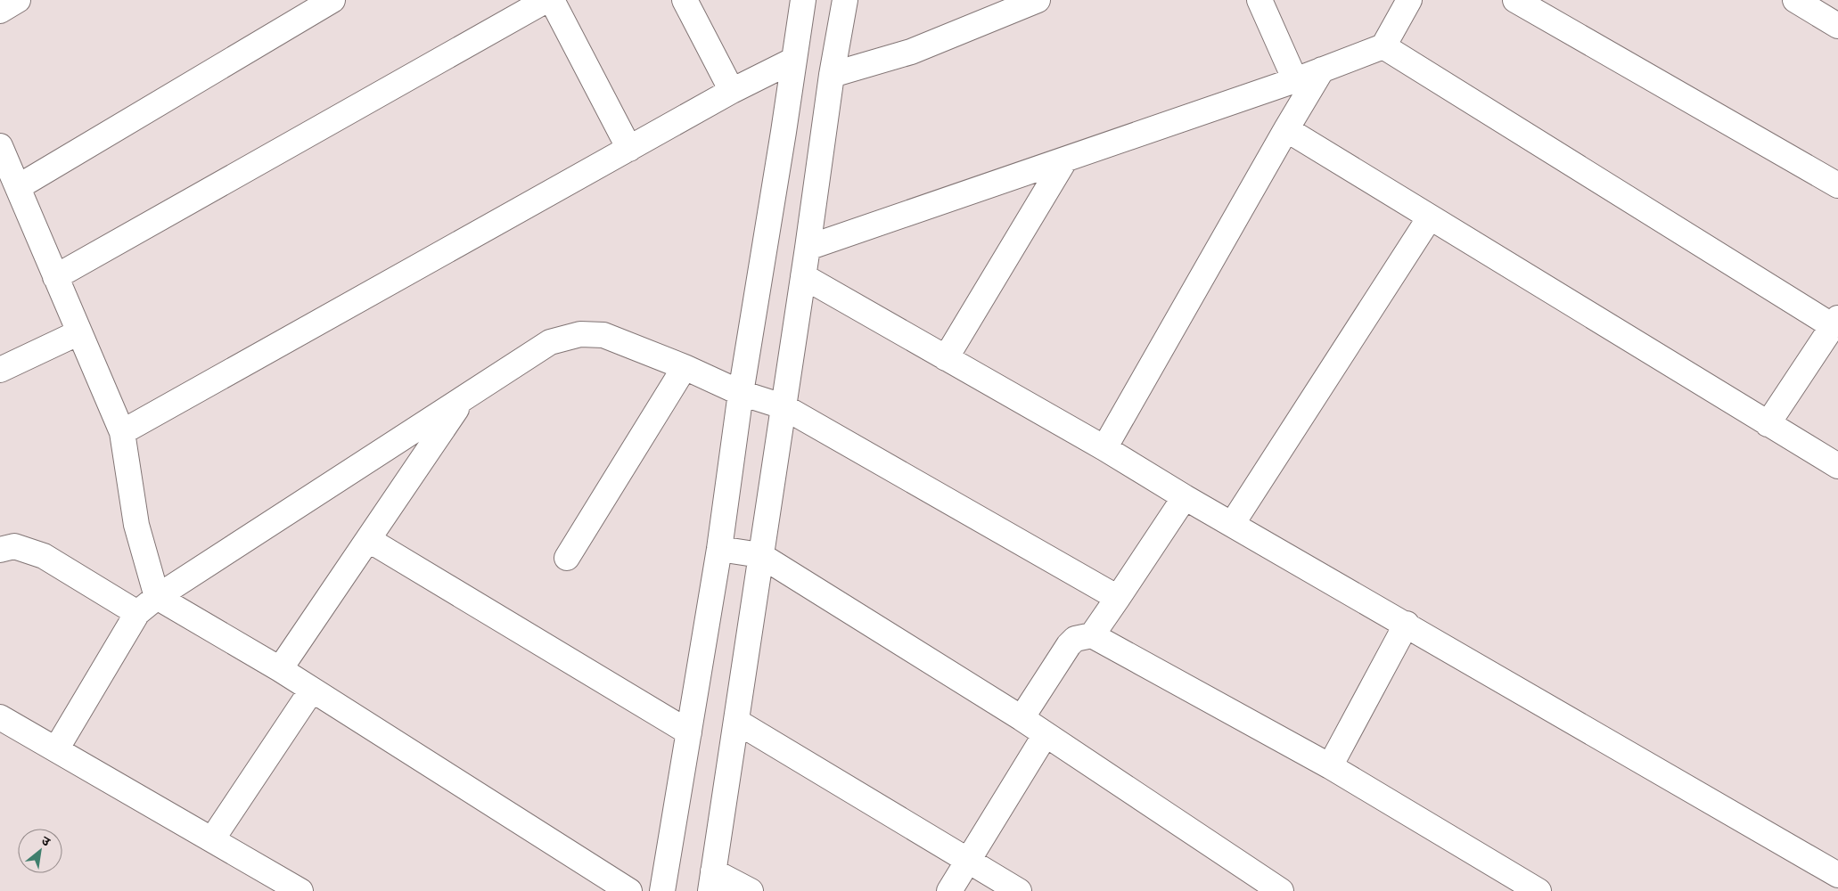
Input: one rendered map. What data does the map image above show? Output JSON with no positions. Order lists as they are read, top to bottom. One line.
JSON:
{"north":"top right"}
